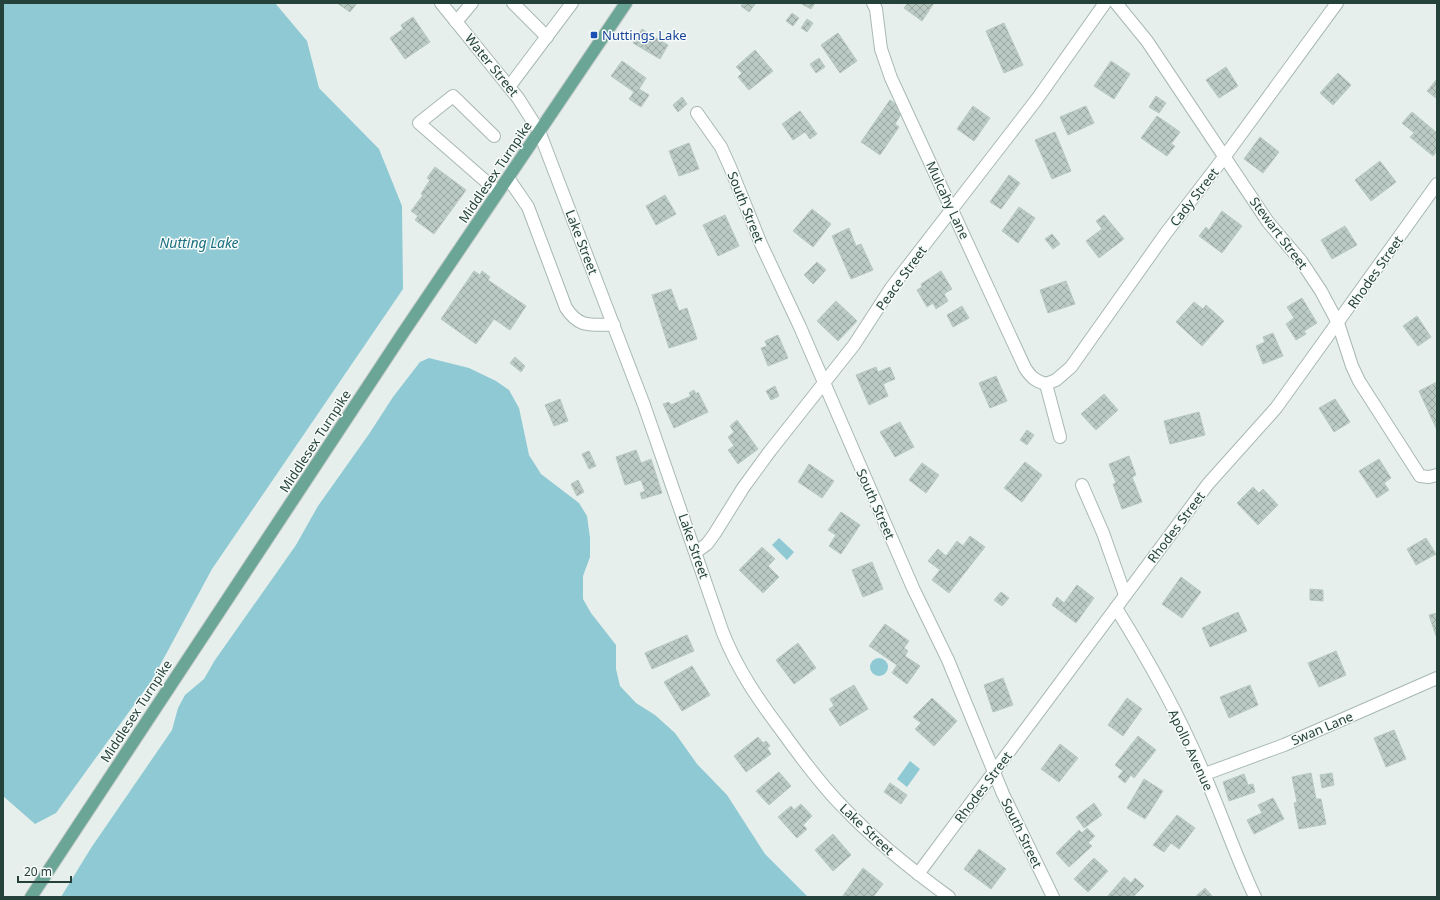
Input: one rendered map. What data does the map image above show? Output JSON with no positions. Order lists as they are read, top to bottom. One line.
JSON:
{"streets":{"main road":["Middlesex Turnpike"],"street":["Water Street","Cady Street","Mulcahy Lane","South Street","Stewart Street","Lake Street","Rhodes Street","Peace Street","Swan Lane","Apollo Avenue"]},"crossings":[["Water Street","Middlesex Turnpike"],["Water Street","Lake Street"],["Middlesex Turnpike","Lake Street"],["Cady Street","Mulcahy Lane"],["Cady Street","Stewart Street"],["Mulcahy Lane","Peace Street"],["South Street","Rhodes Street"],["South Street","Peace Street"],["Stewart Street","Rhodes Street"],["Lake Street","Rhodes Street"],["Lake Street","Peace Street"],["Rhodes Street","Apollo Avenue"],["Swan Lane","Apollo Avenue"]],"water":["Nutting Lake"],"places":{"transit":["Nuttings Lake"]},"scale_bar":"20 m"}
